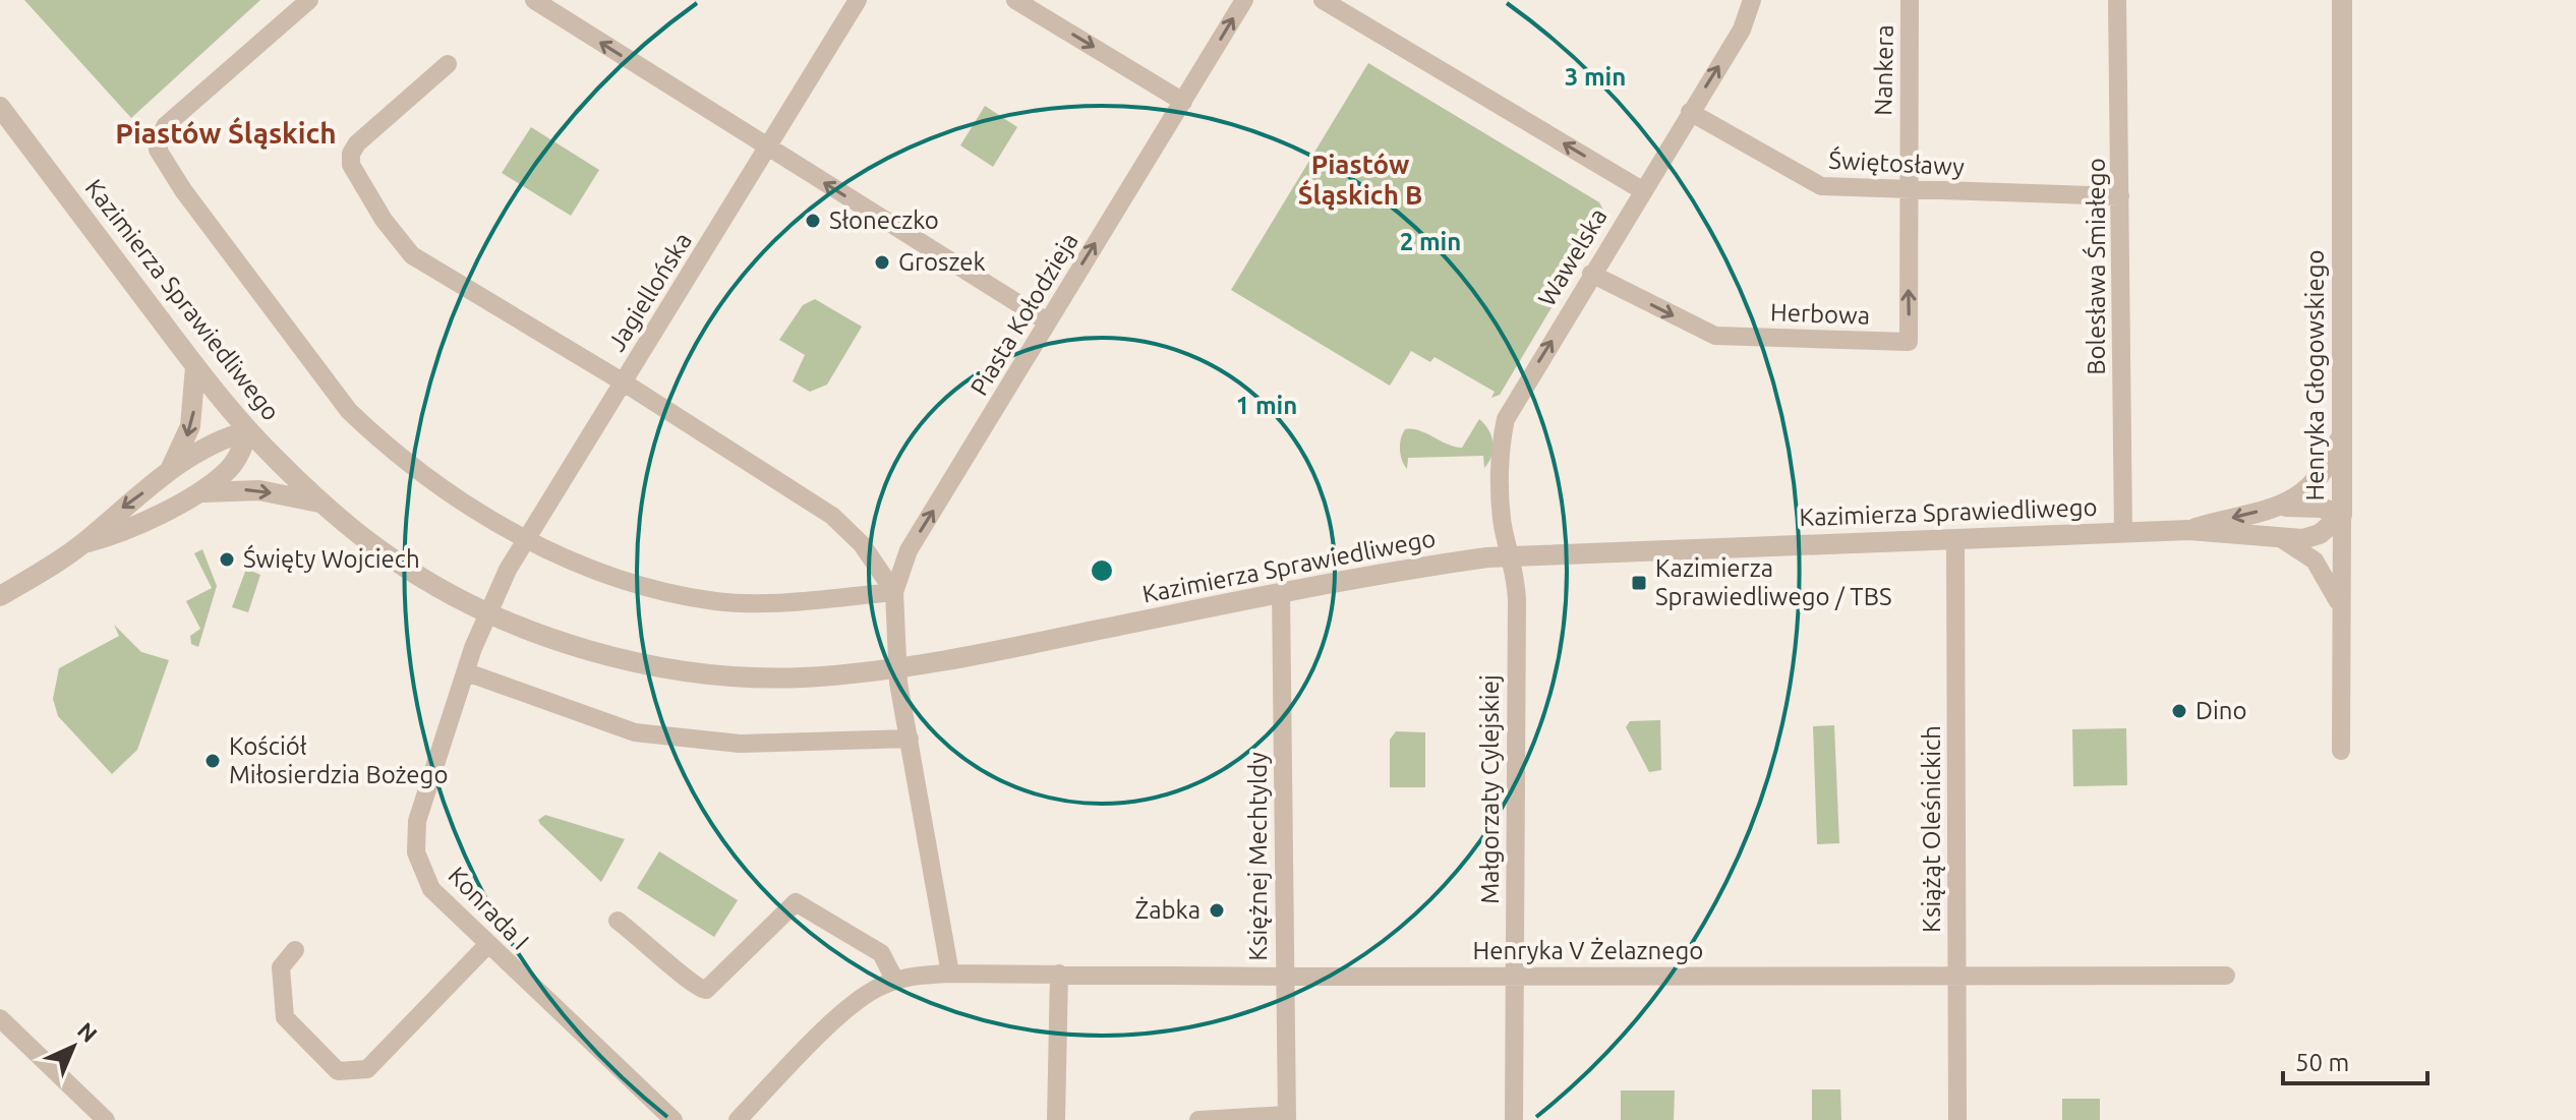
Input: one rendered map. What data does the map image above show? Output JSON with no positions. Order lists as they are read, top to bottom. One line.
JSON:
{"streets":{"street":["Nankera","Świętosławy","Wawelska","Bolesława Śmiałego","Jagiellońska","Kazimierza Sprawiedliwego","Piasta Kołodzieja","Herbowa","Henryka Głogowskiego","Małgorzaty Cylejskiej","Książąt Oleśnickich","Księżnej Mechtyldy","Konrada I","Henryka V Żelaznego"]},"crossings":[["Nankera","Świętosławy"],["Nankera","Herbowa"],["Świętosławy","Wawelska"],["Świętosławy","Bolesława Śmiałego"],["Świętosławy","Herbowa"],["Wawelska","Kazimierza Sprawiedliwego"],["Wawelska","Herbowa"],["Wawelska","Małgorzaty Cylejskiej"],["Bolesława Śmiałego","Kazimierza Sprawiedliwego"],["Jagiellońska","Kazimierza Sprawiedliwego"],["Jagiellońska","Konrada I"],["Kazimierza Sprawiedliwego","Piasta Kołodzieja"],["Kazimierza Sprawiedliwego","Henryka Głogowskiego"],["Kazimierza Sprawiedliwego","Małgorzaty Cylejskiej"],["Kazimierza Sprawiedliwego","Książąt Oleśnickich"],["Kazimierza Sprawiedliwego","Księżnej Mechtyldy"],["Kazimierza Sprawiedliwego","Konrada I"],["Małgorzaty Cylejskiej","Henryka V Żelaznego"],["Książąt Oleśnickich","Henryka V Żelaznego"],["Księżnej Mechtyldy","Henryka V Żelaznego"]],"one_way":["Wawelska","Piasta Kołodzieja"],"districts":["Piastów Śląskich","Piastów Śląskich B"],"places":{"other":["Słoneczko","Groszek","Święty Wojciech","Dino","Kościół Miłosierdzia Bożego","Żabka"],"transit":["Kazimierza Sprawiedliwego / TBS"]},"scale_bar":"50 m","north":"top right","rings":["3 min","2 min","1 min"]}
